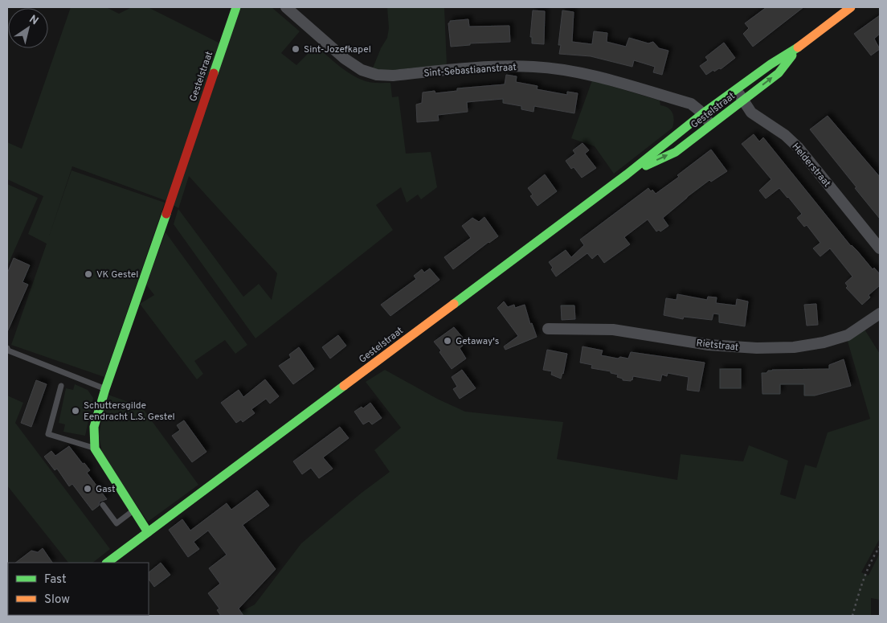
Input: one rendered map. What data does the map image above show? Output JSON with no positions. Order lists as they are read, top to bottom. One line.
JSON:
{"streets":{"main road":["Gestelstraat"],"street":["Sint-Sebastiaanstraat","Helderstraat","Rietstraat"]},"crossings":[["Sint-Sebastiaanstraat","Gestelstraat"],["Gestelstraat","Helderstraat"]],"places":["Sint-Jozefkapel","VK Gestel","Getaway's","Schuttersgilde Eendracht L.S. Gestel","Gast"],"legend":["Fast","Slow"],"north":"top right"}
